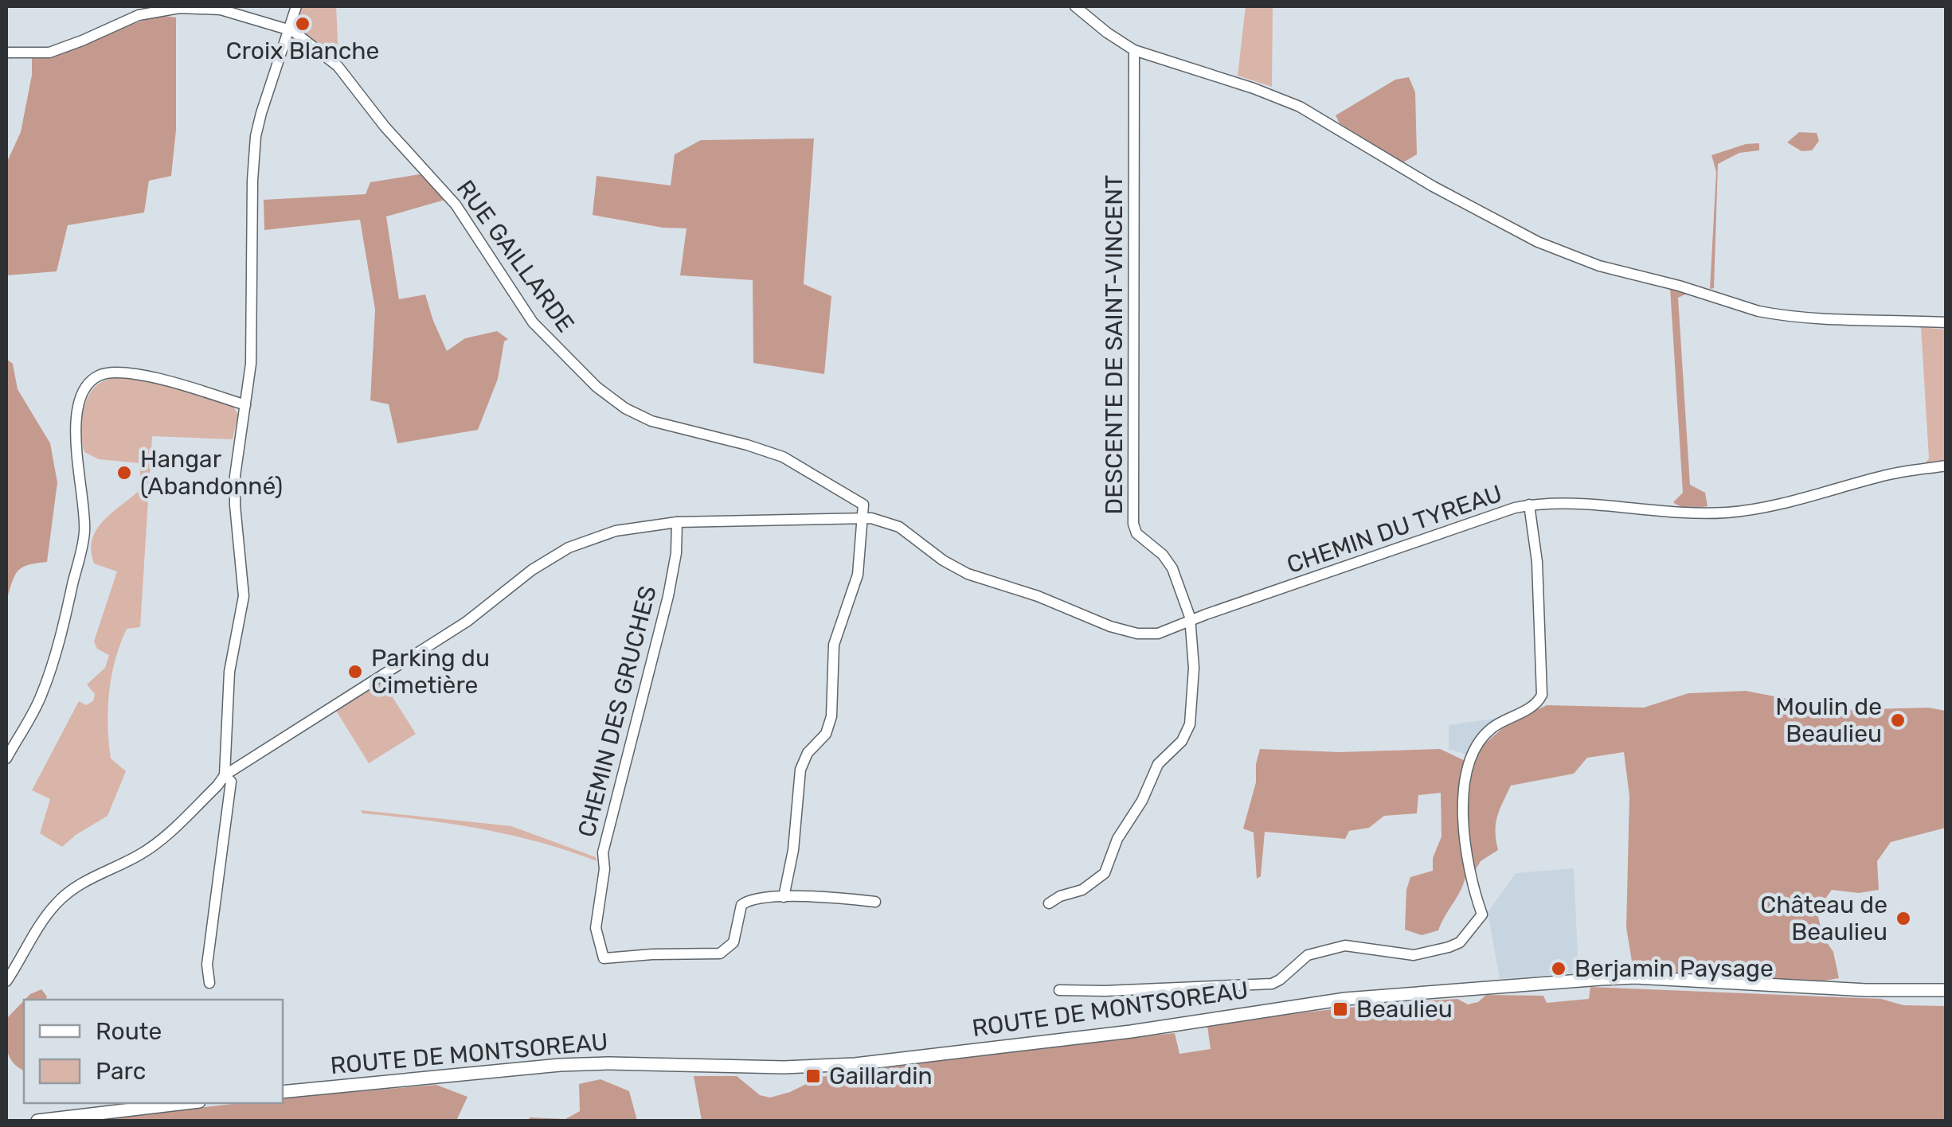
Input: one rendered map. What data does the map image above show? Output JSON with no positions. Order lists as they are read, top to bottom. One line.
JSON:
{"streets":{"main road":["ROUTE DE MONTSOREAU"],"street":["RUE GAILLARDE","DESCENTE DE SAINT-VINCENT","CHEMIN DU TYREAU","CHEMIN DES GRUCHES"]},"crossings":[["RUE GAILLARDE","CHEMIN DU TYREAU"],["DESCENTE DE SAINT-VINCENT","CHEMIN DU TYREAU"]],"places":{"other":["Croix Blanche","Hangar (Abandonné)","Parking du Cimetière","Moulin de Beaulieu","Château de Beaulieu","Berjamin Paysage"],"transit":["Beaulieu","Gaillardin"]},"legend":["Route","Parc"]}
